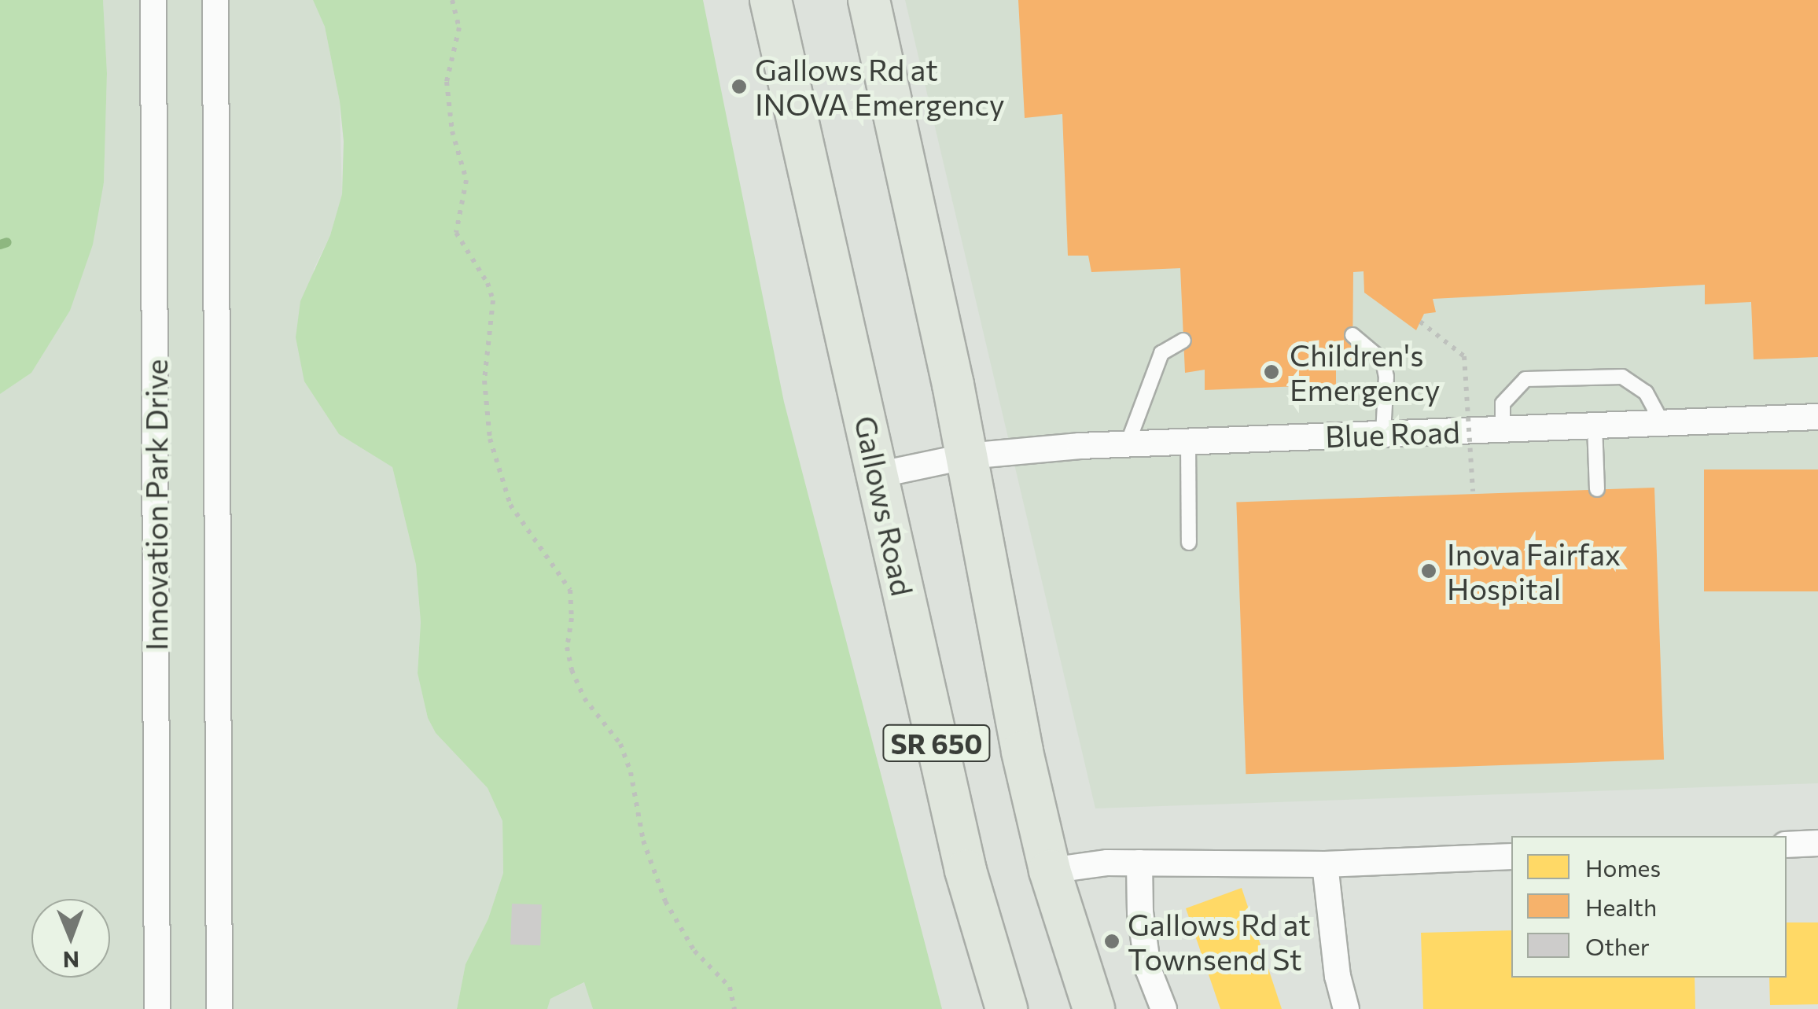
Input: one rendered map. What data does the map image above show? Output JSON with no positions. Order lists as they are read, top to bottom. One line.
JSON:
{"streets":{"main road":["Gallows Road","SR 650"],"street":["Blue Road","Innovation Park Drive"]},"crossings":[["Blue Road","Gallows Road"],["Blue Road","SR 650"]],"places":["Gallows Rd at INOVA Emergency","Children's Emergency","Inova Fairfax Hospital","Gallows Rd at Townsend St"],"legend":["Homes","Health","Other"],"north":"bottom"}
